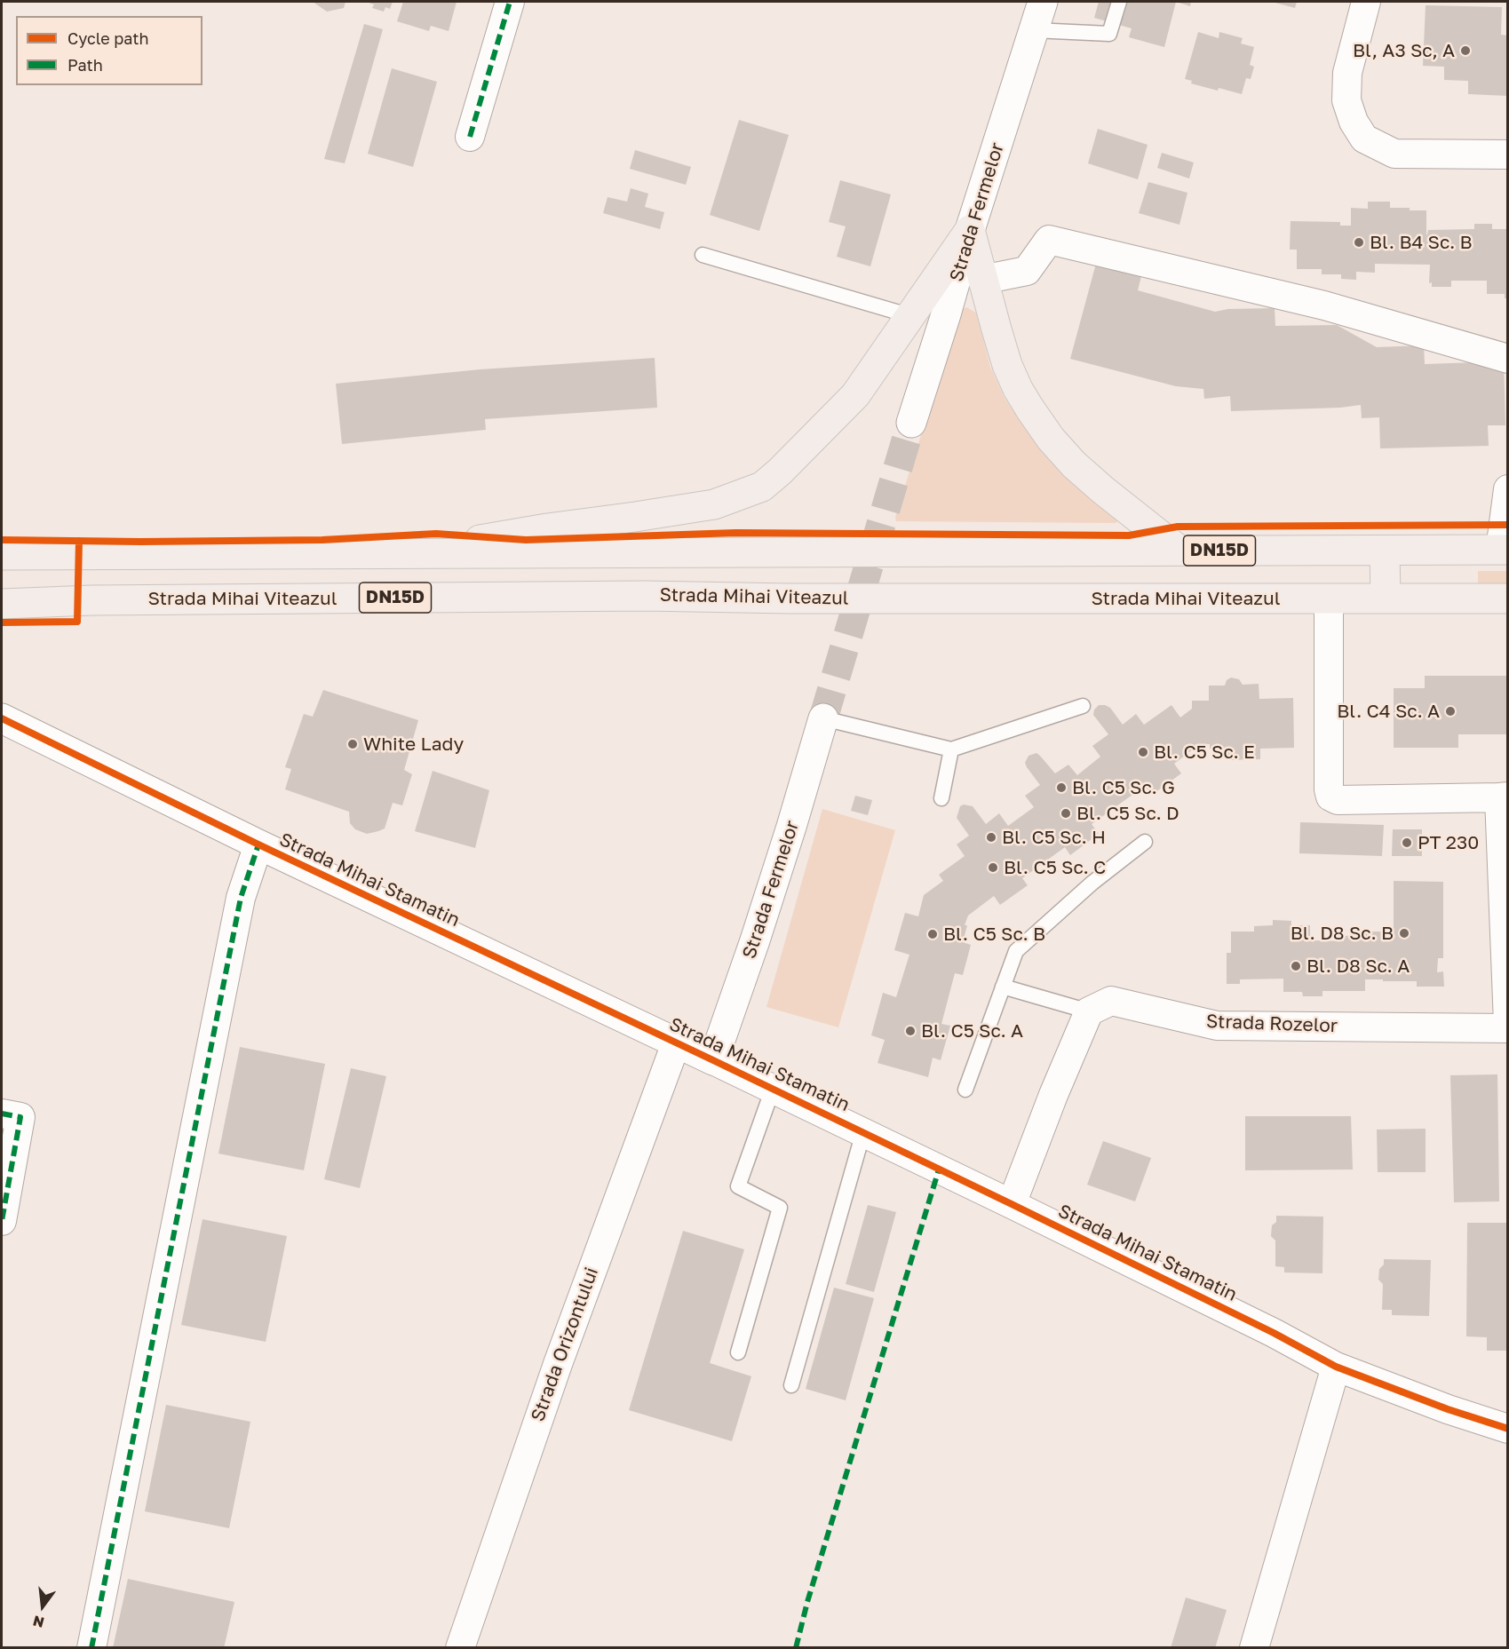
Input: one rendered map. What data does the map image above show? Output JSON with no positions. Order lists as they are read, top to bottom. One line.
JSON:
{"streets":{"main road":["DN15D","Strada Mihai Viteazul"],"street":["Strada Fermelor","Strada Mihai Stamatin","Strada Rozelor","Strada Orizontului"]},"crossings":[["Strada Fermelor","Strada Mihai Stamatin"],["Strada Mihai Stamatin","Strada Orizontului"]],"places":["Bl, A3 Sc, A","Bl. B4 Sc. B","Bl. C4 Sc. A","White Lady","Bl. C5 Sc. E","Bl. C5 Sc. G","Bl. C5 Sc. D","Bl. C5 Sc. H","PT 230","Bl. C5 Sc. C","Bl. D8 Sc. B","Bl. C5 Sc. B","Bl. D8 Sc. A","Bl. C5 Sc. A"],"legend":["Cycle path","Path"],"north":"bottom"}
